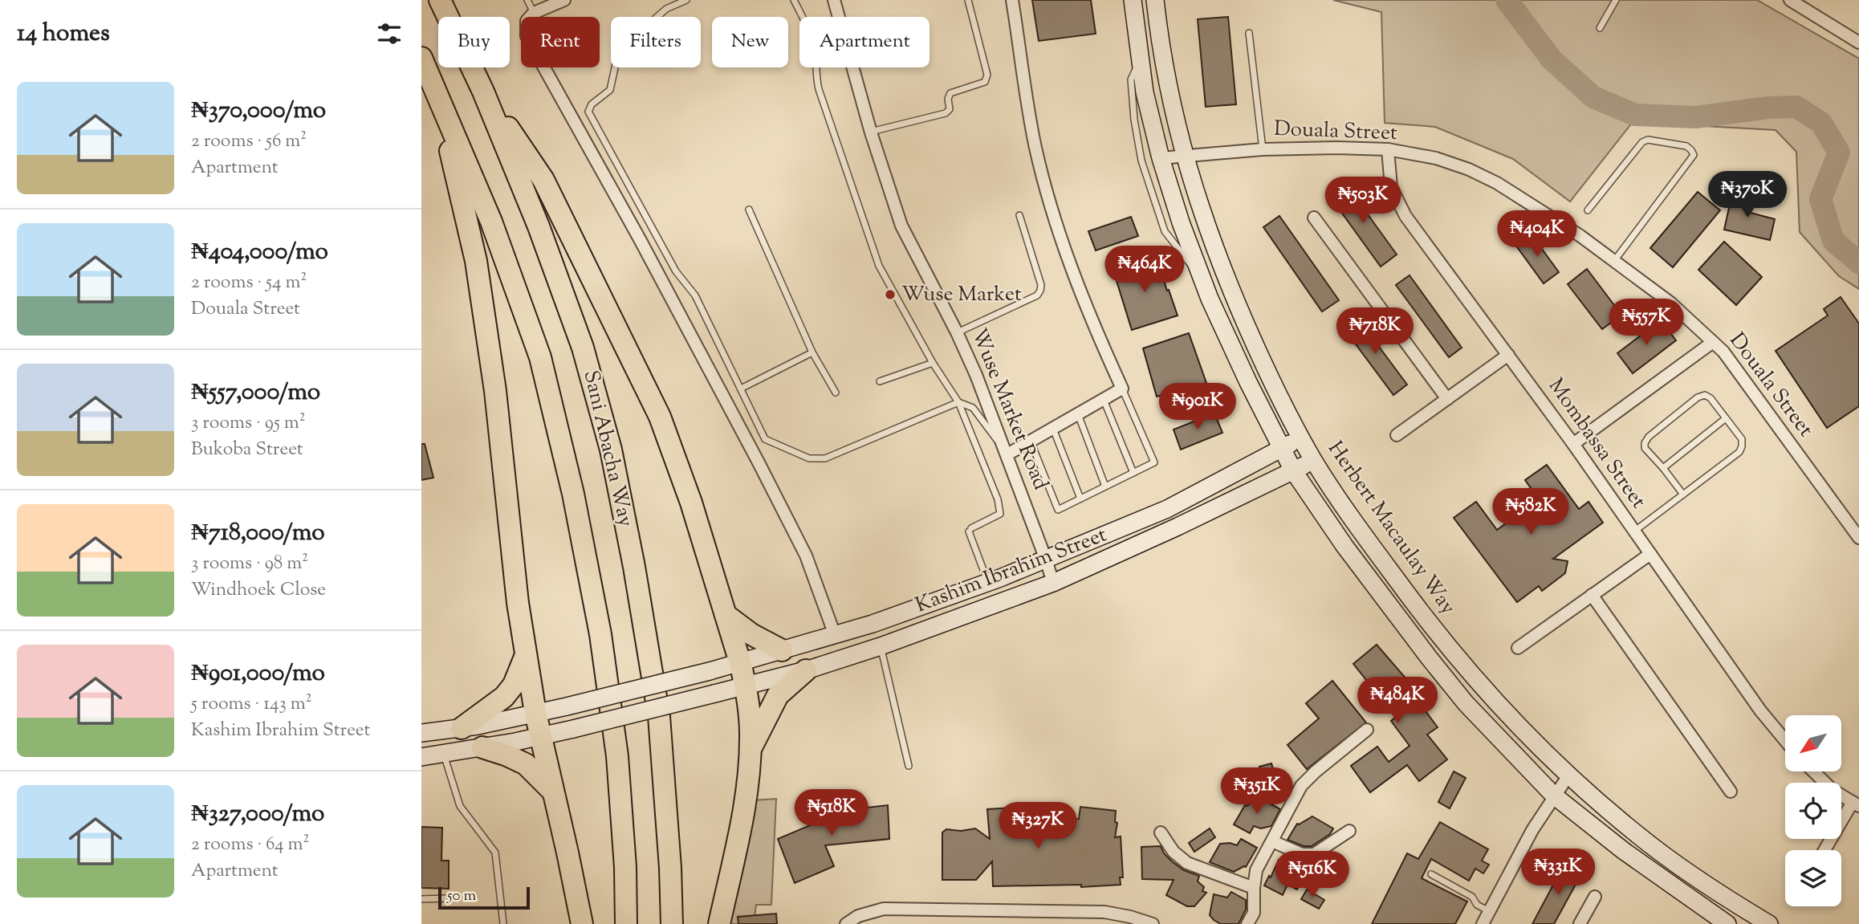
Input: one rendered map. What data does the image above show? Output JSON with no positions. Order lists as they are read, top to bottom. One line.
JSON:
{"streets":{"highway":["Sani Abacha Way"],"main road":["Herbert Macaulay Way","Kashim Ibrahim Street"],"street":["Douala Street","Wuse Market Road","Mombassa Street"]},"crossings":[["Douala Street","Mombassa Street"],["Douala Street","Herbert Macaulay Way"],["Wuse Market Road","Kashim Ibrahim Street"],["Herbert Macaulay Way","Kashim Ibrahim Street"]],"places":["Wuse Market"],"scale_bar":"50 m","north":"bottom left","page":{"heading":"14 homes","chip":["Buy","Rent","Filters","New","Apartment"],"list":[{"name":"₦370,000/mo","note":"2 rooms · 56 m² · Apartment"},{"name":"₦404,000/mo","note":"2 rooms · 54 m² · Douala Street"},{"name":"₦557,000/mo","note":"3 rooms · 95 m² · Bukoba Street"},{"name":"₦718,000/mo","note":"3 rooms · 98 m² · Windhoek Close"},{"name":"₦901,000/mo","note":"5 rooms · 143 m² · Kashim Ibrahim Street"},{"name":"₦327,000/mo","note":"2 rooms · 64 m² · Apartment"}],"price":["₦370K","₦503K","₦404K","₦464K","₦557K","₦718K","₦901K","₦582K","₦484K","₦351K","₦518K","₦327K","₦331K","₦516K"],"scale":"50 m"}}
